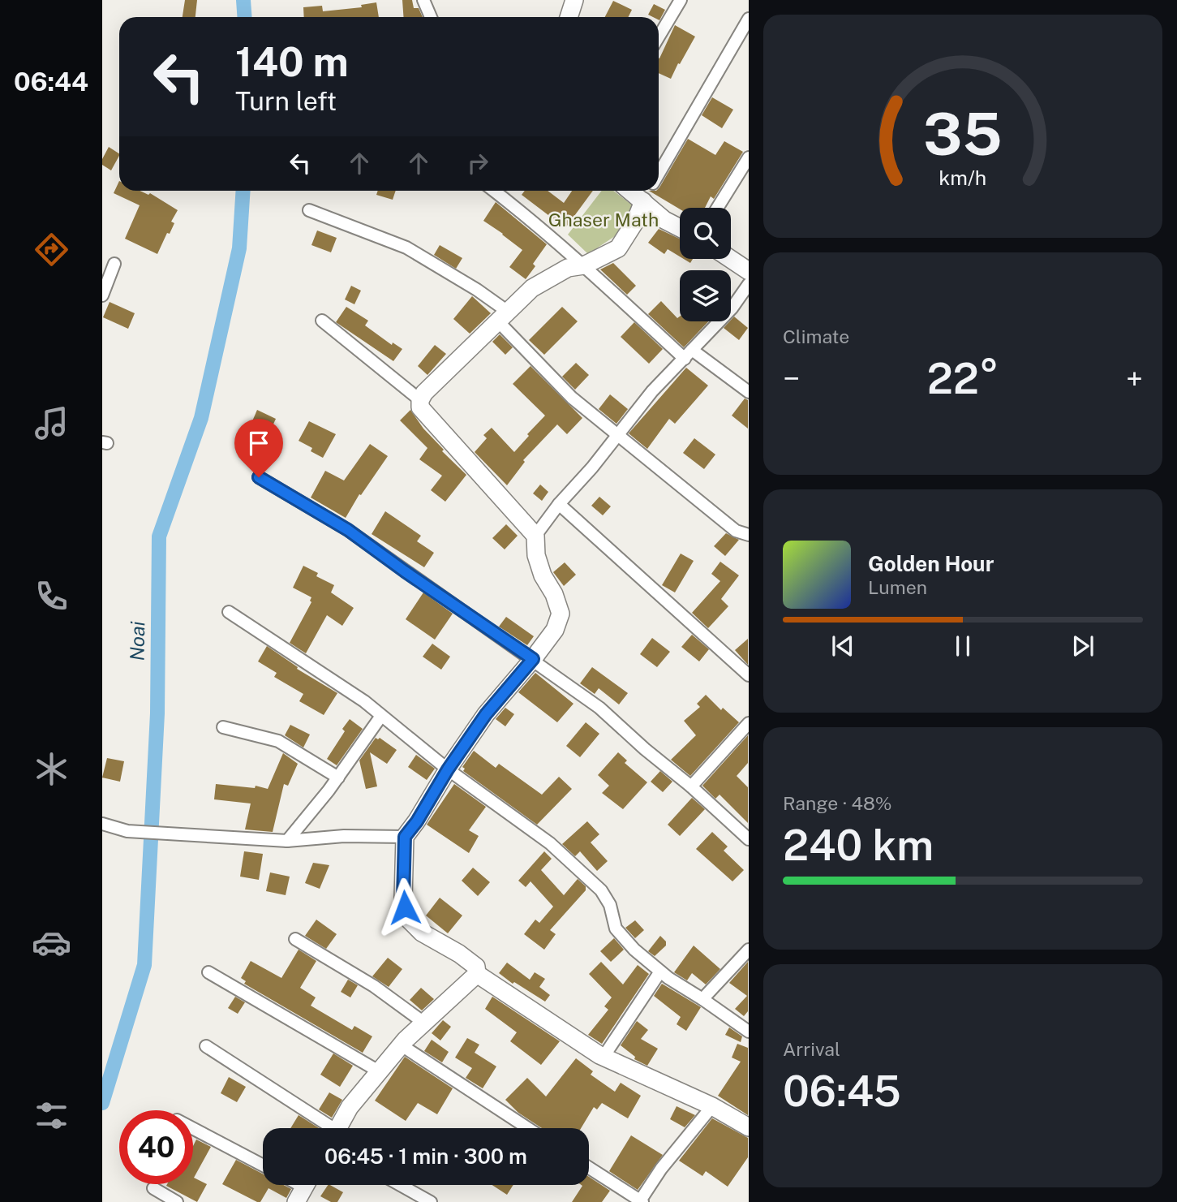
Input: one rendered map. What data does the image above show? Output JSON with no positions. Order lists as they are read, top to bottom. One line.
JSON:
{"water":["Noai"],"parks":["Ghaser Math"],"page":{"tabs":"06:44","turn":["140 m","Turn left"],"tile":["Climate",["Range · 48%","240 km"],["Arrival","06:45"]],"heat":["−","22°","+"],"song":["Golden Hour","Lumen"],"limit":"40","trip":"06:45 · 1 min · 300 m","gauge":["35","km/h"]}}
